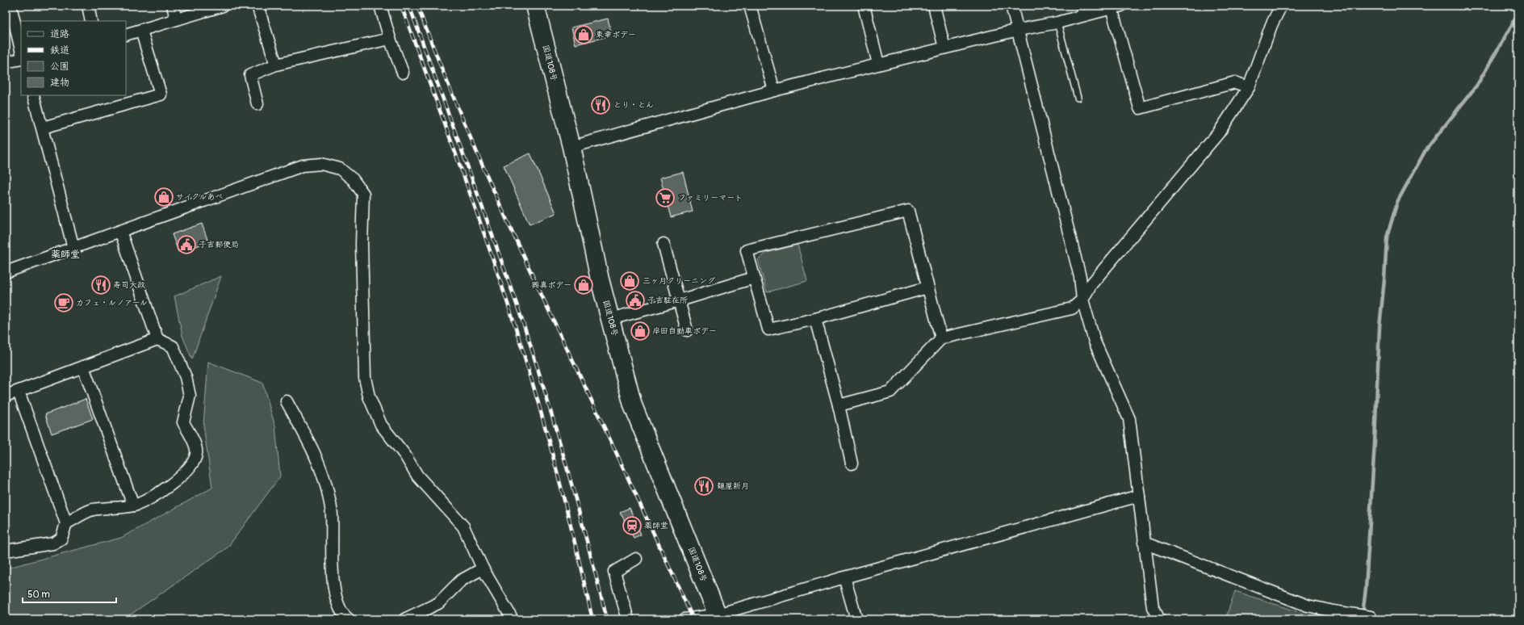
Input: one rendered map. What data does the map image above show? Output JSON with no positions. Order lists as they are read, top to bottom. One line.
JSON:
{"streets":{"highway":["国道108号"]},"districts":["薬師堂"],"places":{"shop":["東幸ボデー","サイクルあべ","三ヶ月クリーニング","興真ボデー","岸田自動車ボデー"],"restaurant":["とり・とん","寿司大政","麺屋新月"],"supermarket":["ファミリーマート"],"public building":["子吉郵便局","子吉駐在所"],"cafe":["カフェ・ルノアール"],"station":["薬師堂"]},"legend":["道路","鉄道","公園","建物"],"scale_bar":"50 m"}
